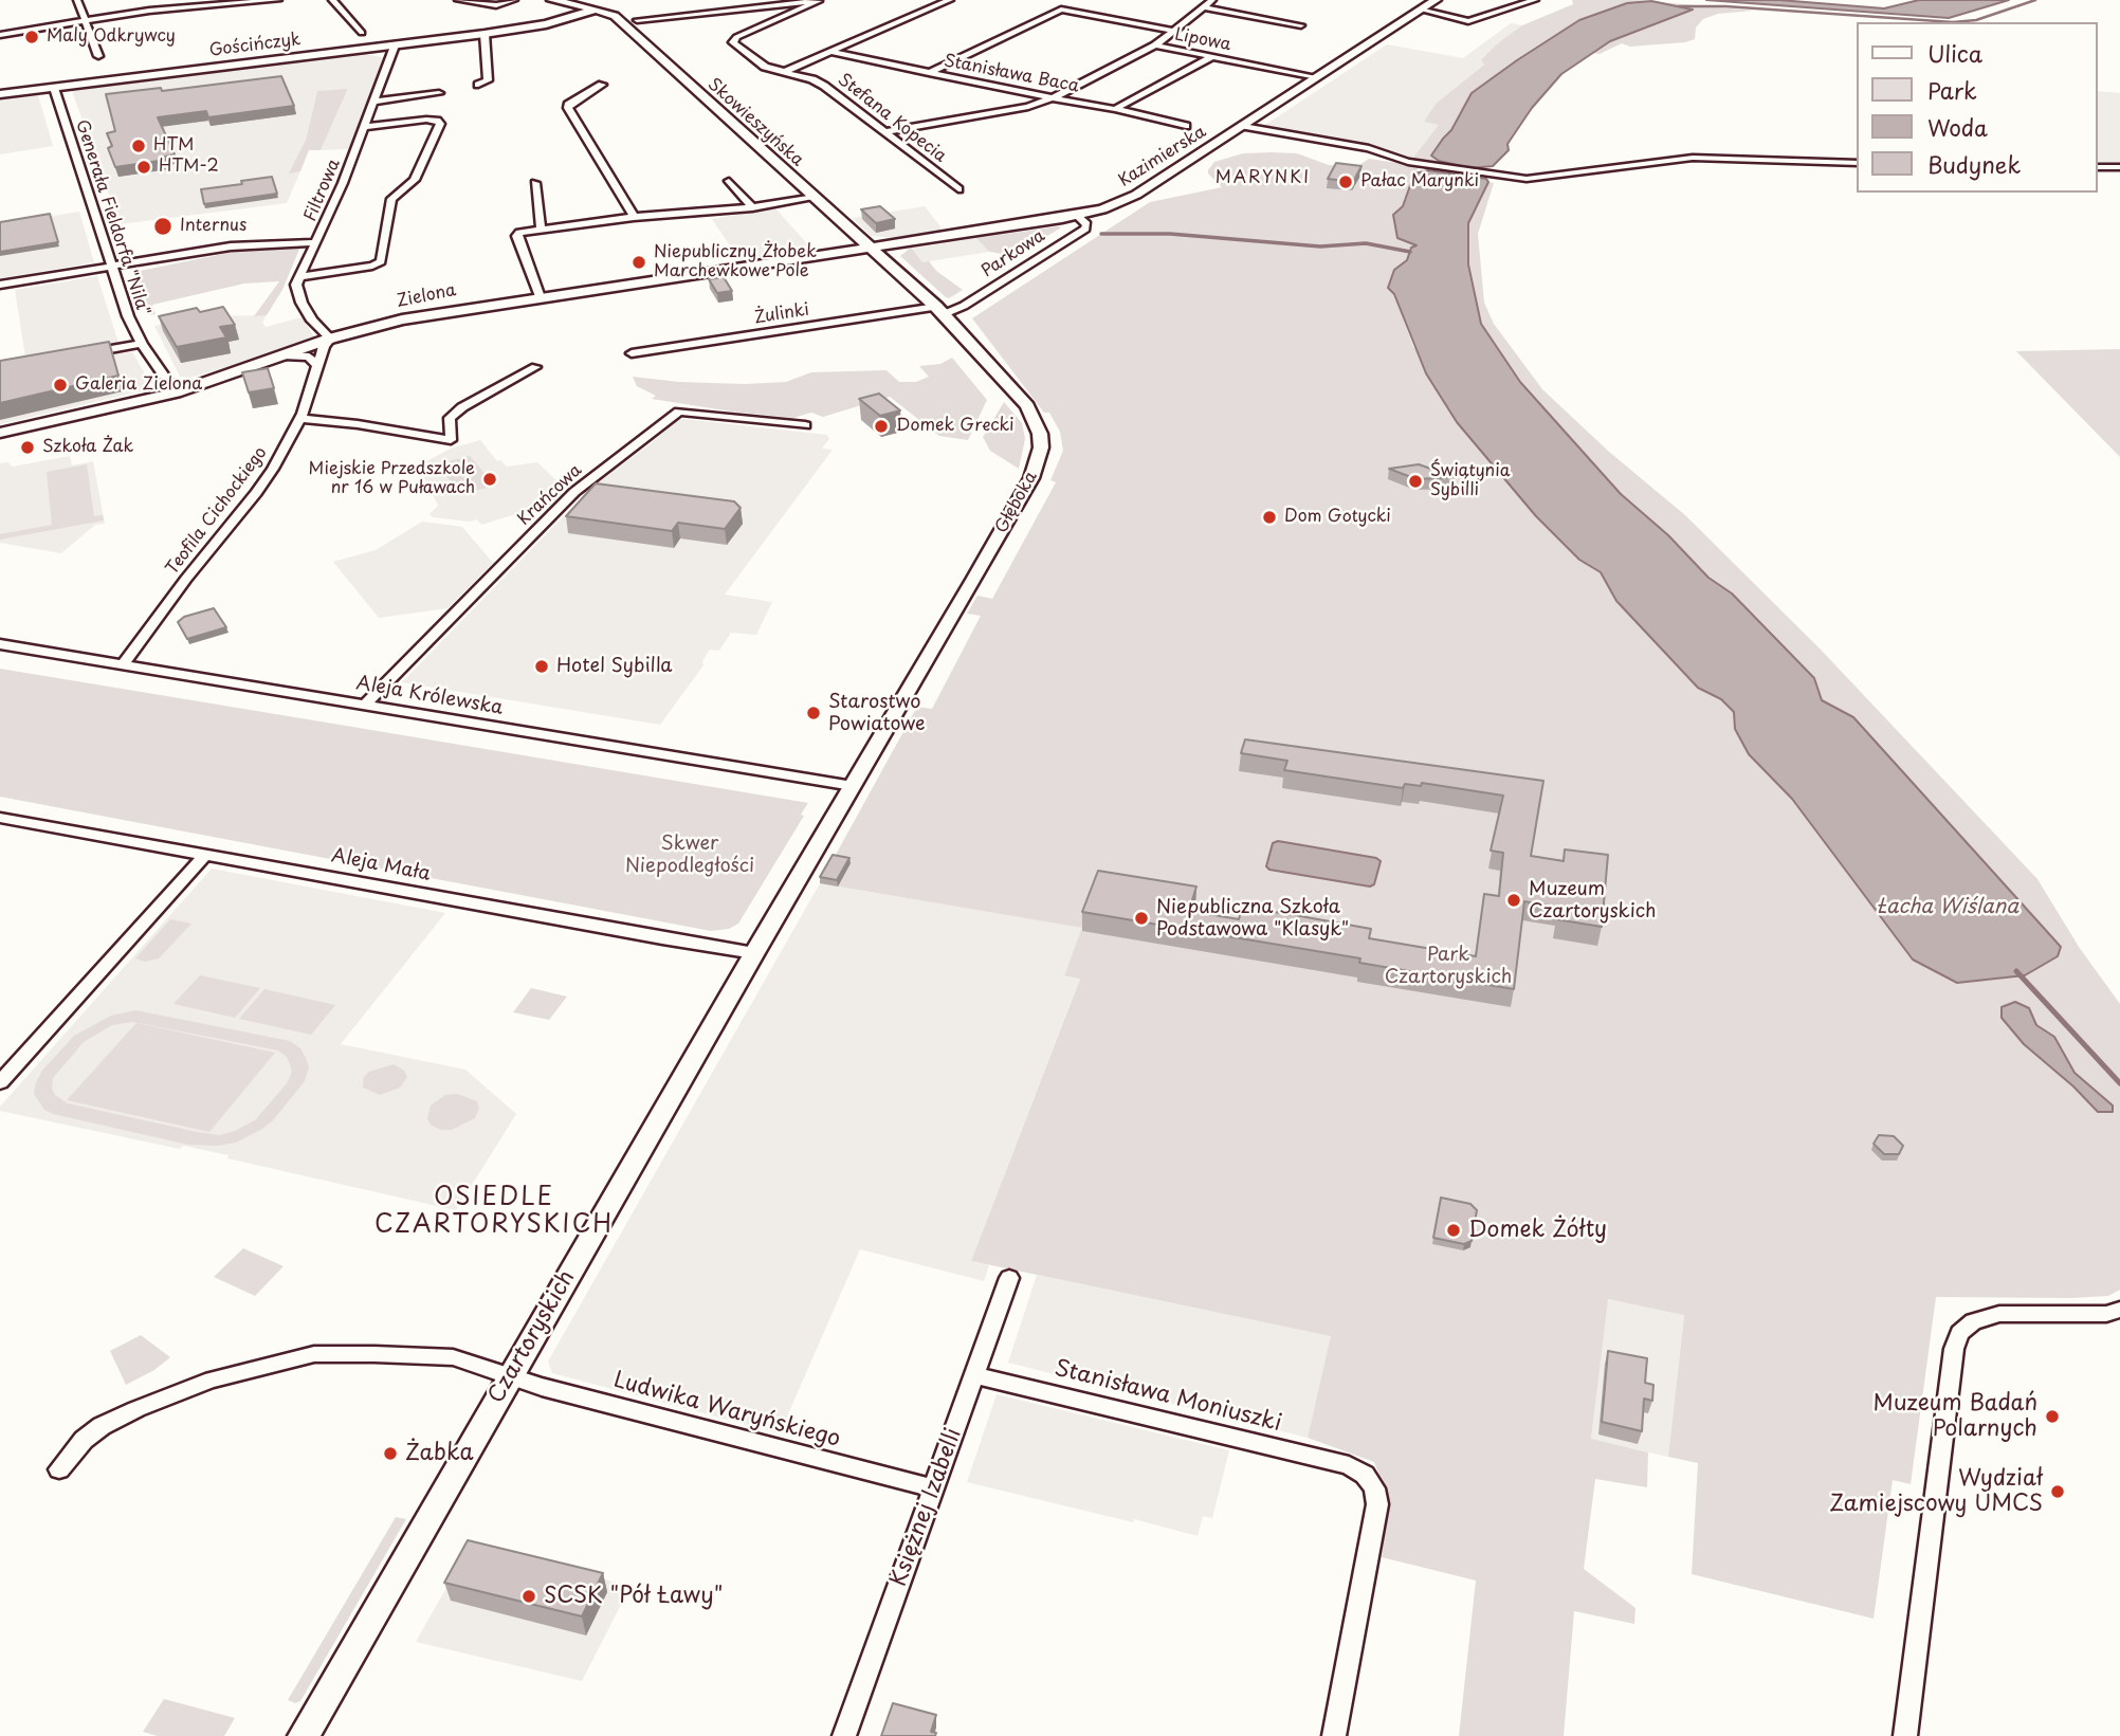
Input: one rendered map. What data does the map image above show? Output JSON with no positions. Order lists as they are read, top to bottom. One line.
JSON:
{"streets":{"main road":["Gościńczyk","Skowieszyńska","Kazimierska","Zielona","Głęboka","Czartoryskich"],"street":["Lipowa","Stanisława Baca","Stefana Kopecia","Filtrowa","Generała Fieldorfa \"Nila\"","Parkowa","Żulinki","Krańcowa","Teofila Cichockiego","Aleja Królewska","Aleja Mała","Stanisława Moniuszki","Ludwika Waryńskiego","Księżnej Izabelli"]},"crossings":[["Lipowa","Kazimierska"],["Gościńczyk","Skowieszyńska"],["Gościńczyk","Filtrowa"],["Gościńczyk","Generała Fieldorfa \"Nila\""],["Skowieszyńska","Kazimierska"],["Skowieszyńska","Zielona"],["Skowieszyńska","Głęboka"],["Kazimierska","Parkowa"],["Kazimierska","Zielona"],["Kazimierska","Głęboka"],["Generała Fieldorfa \"Nila\"","Zielona"],["Parkowa","Żulinki"],["Parkowa","Głęboka"],["Zielona","Głęboka"],["Zielona","Teofila Cichockiego"],["Żulinki","Głęboka"],["Krańcowa","Aleja Królewska"],["Głęboka","Aleja Królewska"],["Głęboka","Czartoryskich"],["Teofila Cichockiego","Aleja Królewska"],["Aleja Królewska","Czartoryskich"],["Aleja Mała","Czartoryskich"],["Czartoryskich","Ludwika Waryńskiego"],["Stanisława Moniuszki","Księżnej Izabelli"],["Ludwika Waryńskiego","Księżnej Izabelli"]],"districts":["MARYNKI","OSIEDLE CZARTORYSKICH"],"water":["Łacha Wiślana"],"parks":["Skwer Niepodległości","Park Czartoryskich"],"places":["Maly Odkrywcy","HTM","HTM-2","Pałac Marynki","Internus","Niepubliczny Żłobek Marchewkowe Pole","Galeria Zielona","Domek Grecki","Szkoła Żak","Miejskie Przedszkole nr 16 w Puławach","Świątynia Sybilli","Dom Gotycki","Hotel Sybilla","Starostwo Powiatowe","Muzeum Czartoryskich","Niepubliczna Szkoła Podstawowa \"Klasyk\"","Domek Żółty","Muzeum Badań Polarnych","Żabka","Wydział Zamiejscowy UMCS","SCSK \"Pół Ławy\""],"legend":["Ulica","Park","Woda","Budynek"]}
